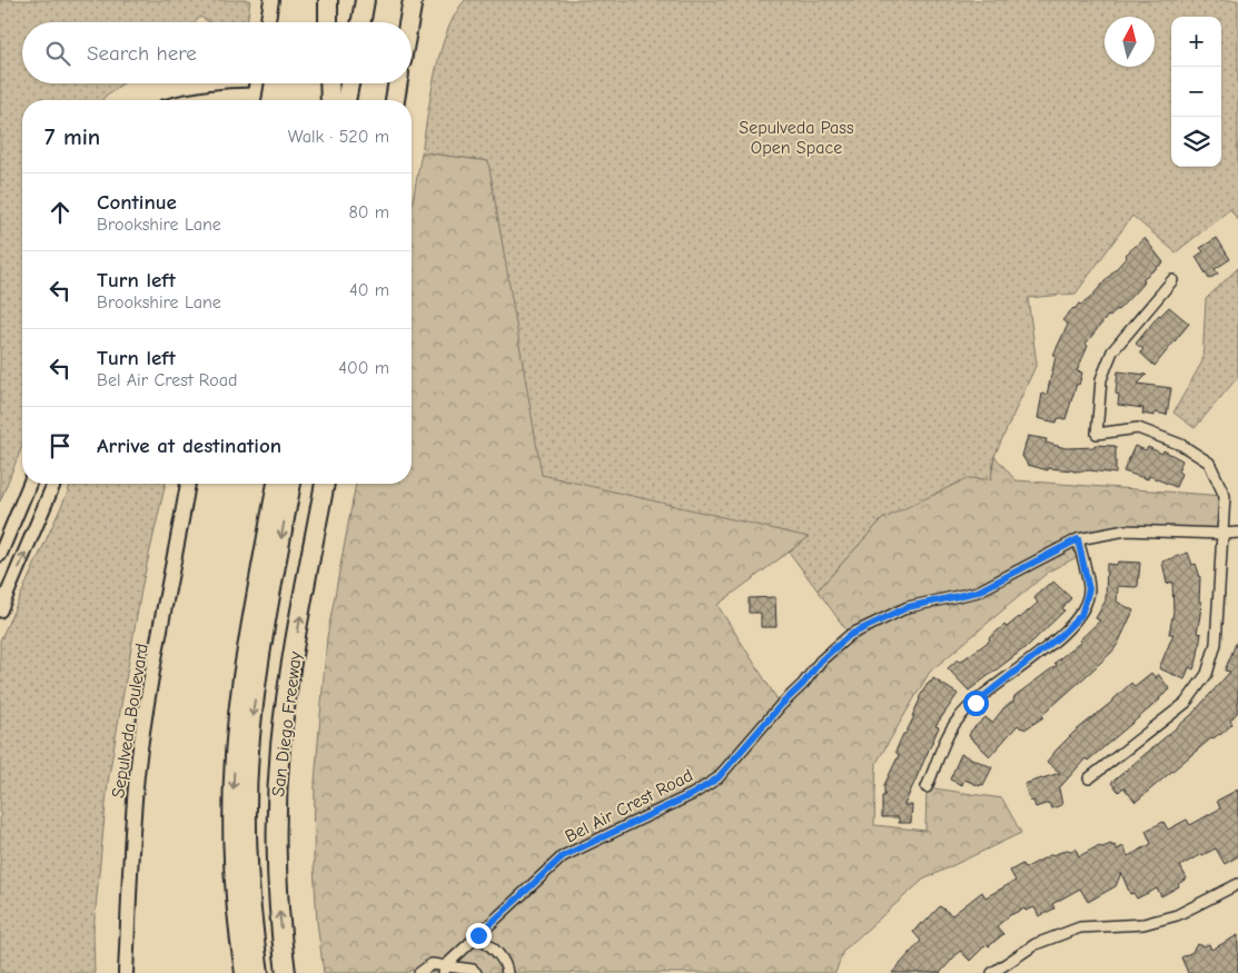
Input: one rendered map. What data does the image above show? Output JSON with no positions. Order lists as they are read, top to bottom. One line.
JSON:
{"streets":{"highway":["San Diego Freeway"],"main road":["Sepulveda Boulevard"],"street":["Bel Air Crest Road"]},"parks":["Sepulveda Pass Open Space"],"north":"top","page":{"map_buttons":["+","−"],"search":"Search here","heading":["7 min","Walk · 520 m"],"list":[["Continue","Brookshire Lane","80 m"],["Turn left","Brookshire Lane","40 m"],["Turn left","Bel Air Crest Road","400 m"],"Arrive at destination"]}}
